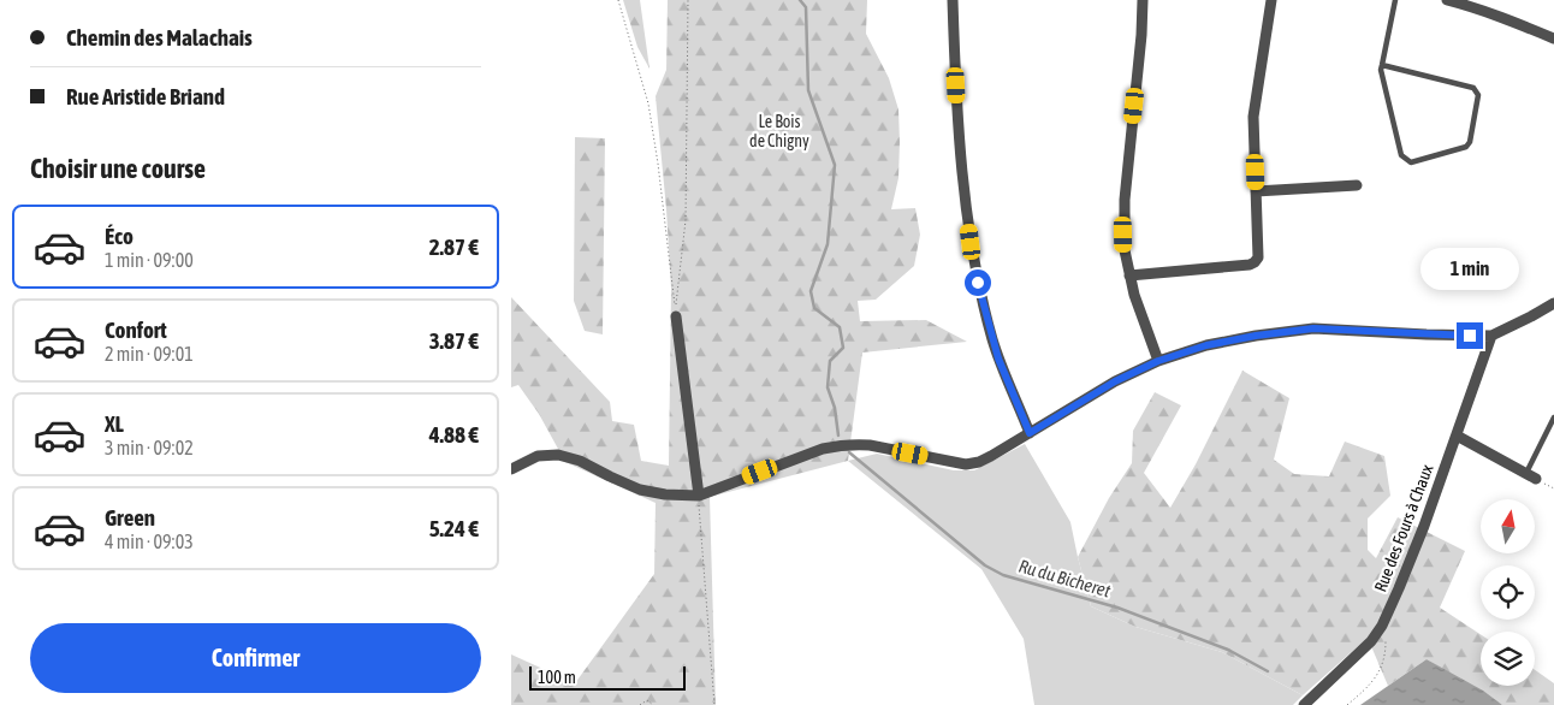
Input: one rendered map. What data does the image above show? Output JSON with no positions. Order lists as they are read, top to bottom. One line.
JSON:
{"streets":{"street":["Rue des Fours à Chaux"]},"water":["Ru du Bicheret"],"parks":["Le Bois de Chigny"],"scale_bar":"100 m","north":"top","page":{"banner":["Chemin des Malachais","Rue Aristide Briand"],"heading":"Choisir une course","list":[{"name":"Éco","note":"1 min · 09:00","value":"2.87 €"},{"name":"Confort","note":"2 min · 09:01","value":"3.87 €"},{"name":"XL","note":"3 min · 09:02","value":"4.88 €"},{"name":"Green","note":"4 min · 09:03","value":"5.24 €"}],"bubble":"1 min","buttons":"Confirmer","scale":"100 m"}}
